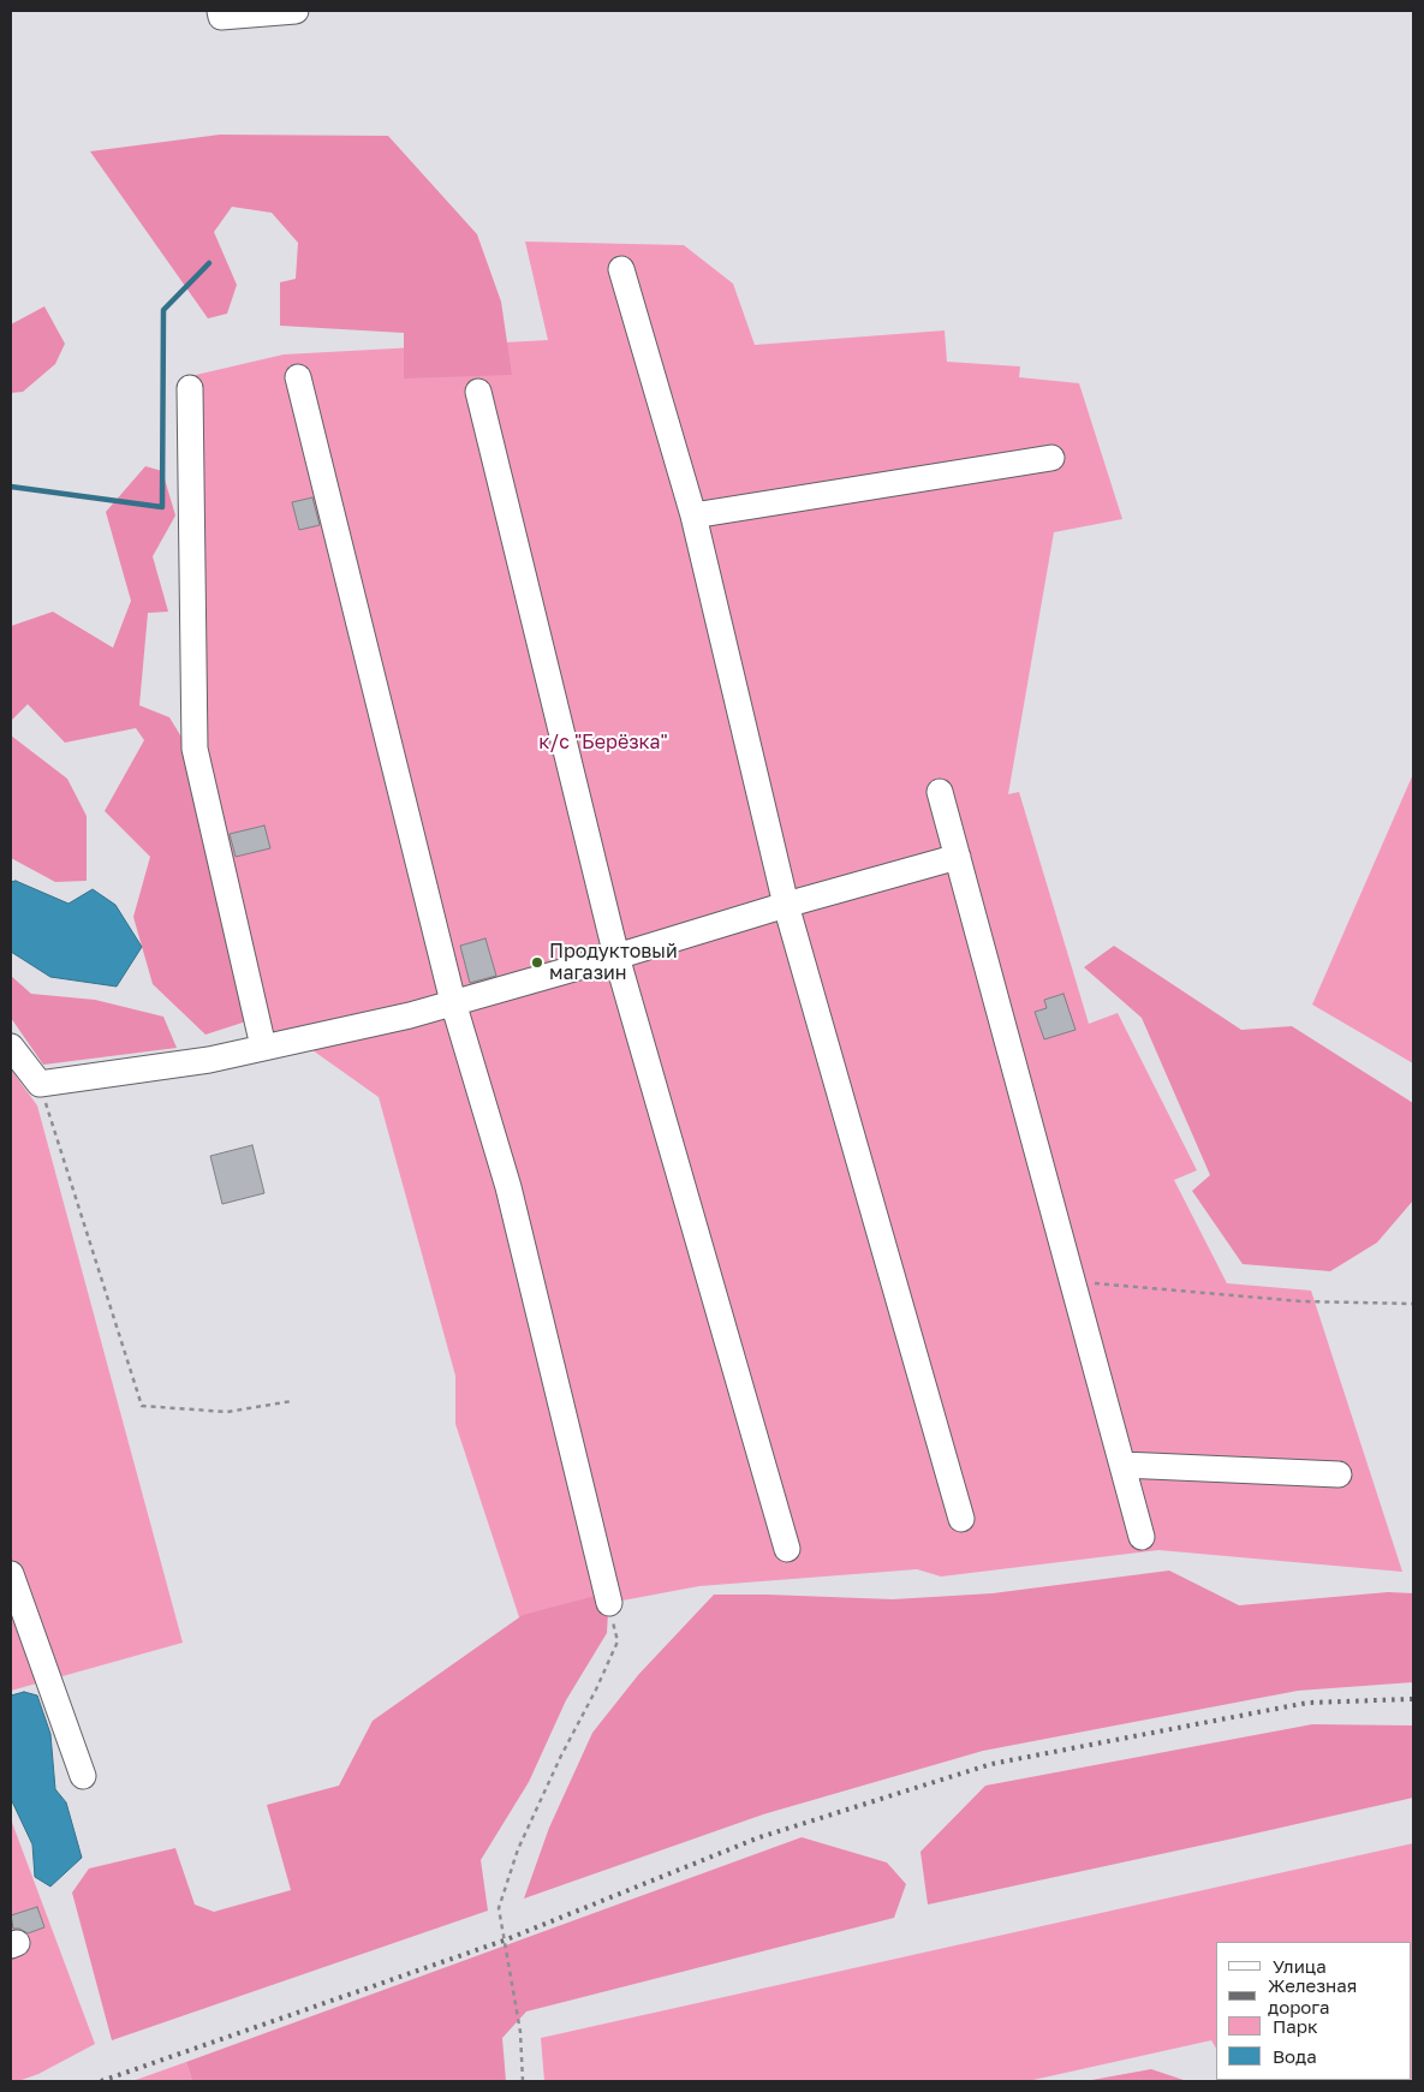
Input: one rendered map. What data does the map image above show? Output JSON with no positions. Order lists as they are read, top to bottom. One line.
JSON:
{"parks":["к/с \"Берёзка\""],"places":["Продуктовый магазин"],"legend":["Улица","Железная дорога","Парк","Вода"]}
